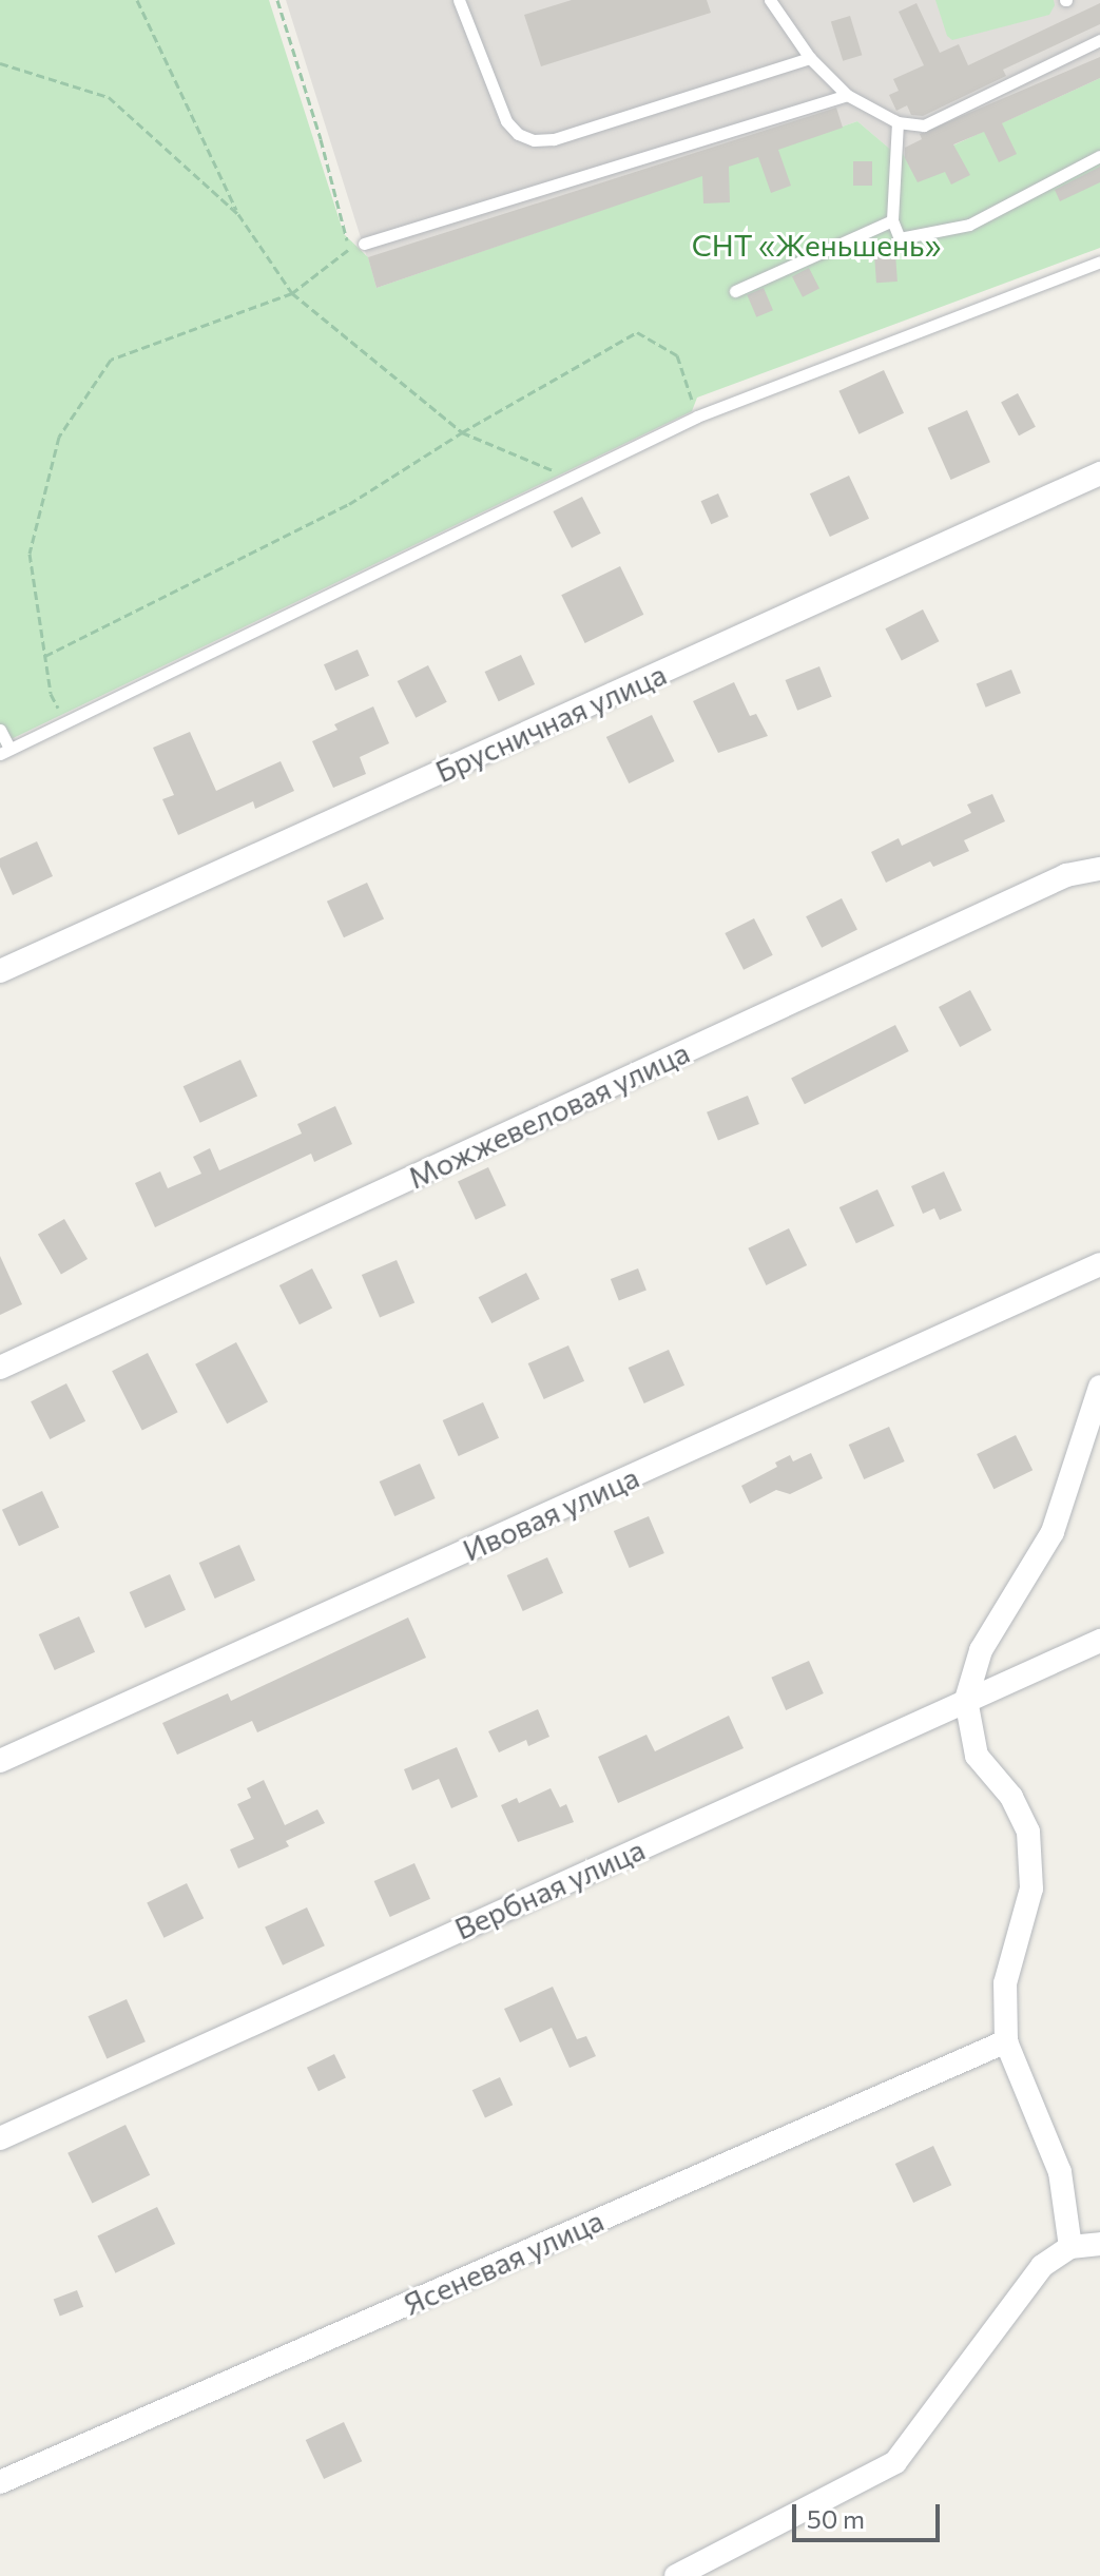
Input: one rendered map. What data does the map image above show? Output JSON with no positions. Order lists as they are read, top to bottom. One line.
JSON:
{"streets":{"street":["Брусничная улица","Можжевеловая улица","Ивовая улица","Вербная улица","Ясеневая улица"]},"parks":["СНТ «Женьшень»"],"scale_bar":"50 m"}
